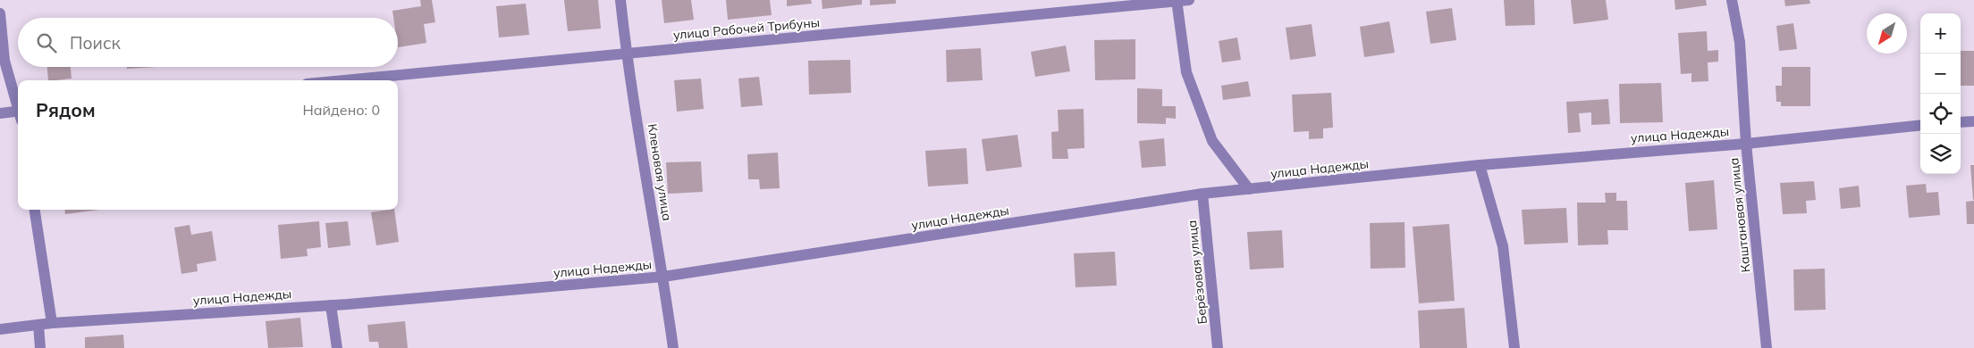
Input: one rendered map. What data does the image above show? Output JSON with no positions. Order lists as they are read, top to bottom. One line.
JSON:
{"streets":{"street":["улица Рабочей Трибуны","улица Надежды","Кленовая улица","Каштановая улица","Берёзовая улица"]},"crossings":[["улица Рабочей Трибуны","Кленовая улица"],["улица Надежды","Кленовая улица"],["улица Надежды","Каштановая улица"],["улица Надежды","Берёзовая улица"]],"north":"bottom left","page":{"map_buttons":["+","−"],"search":"Поиск","heading":["Рядом","Найдено: 0"]}}
